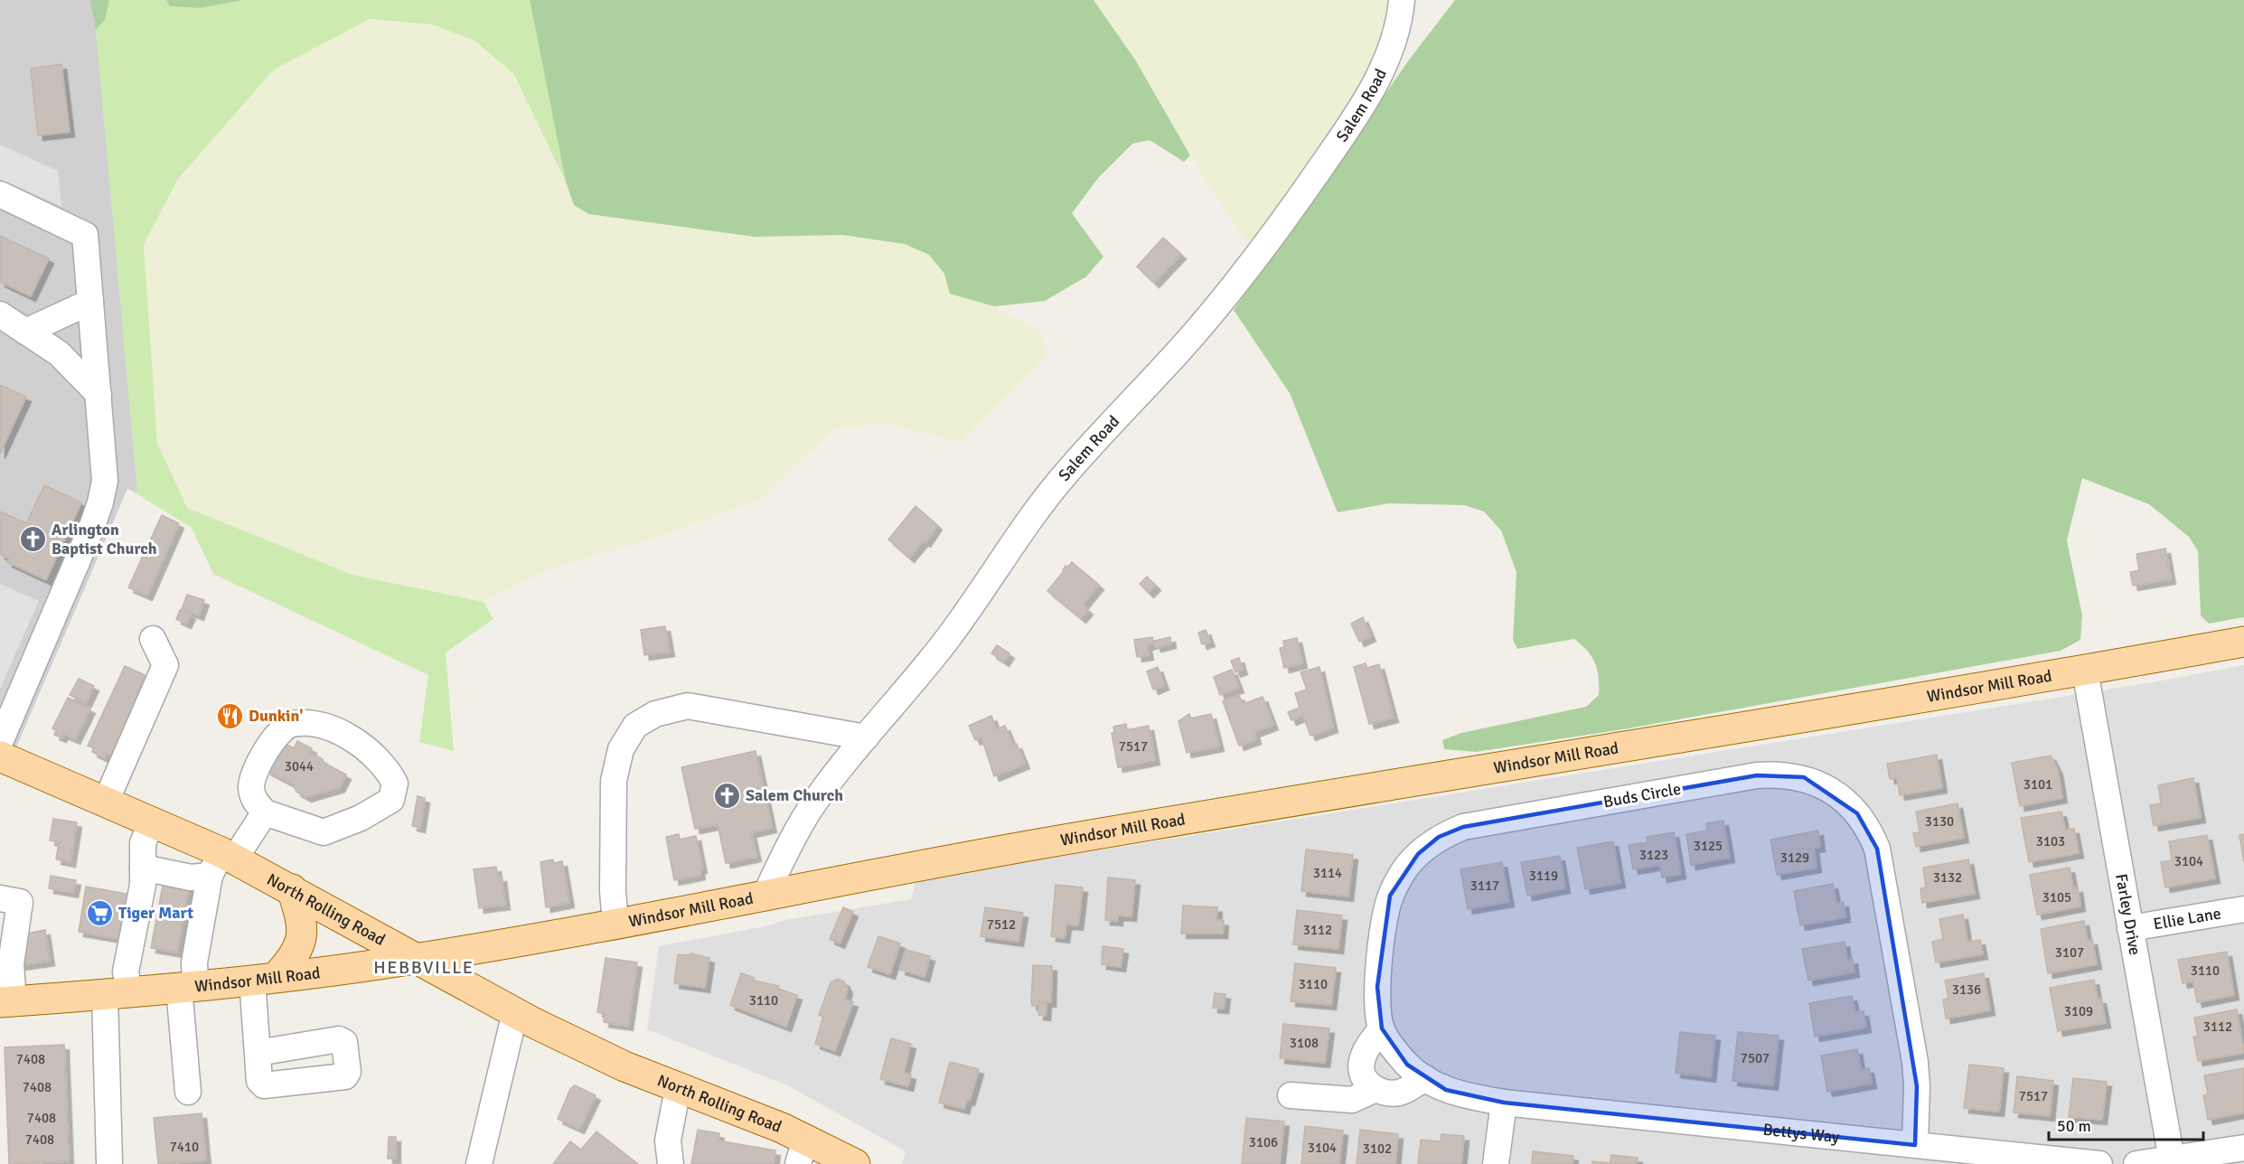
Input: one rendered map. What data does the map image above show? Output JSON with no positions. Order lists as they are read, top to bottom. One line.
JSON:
{"streets":{"main road":["Windsor Mill Road","North Rolling Road"],"street":["Salem Road","Buds Circle","Farley Drive","Ellie Lane","Bettys Way"]},"crossings":[["Salem Road","Windsor Mill Road"],["Windsor Mill Road","North Rolling Road"],["Windsor Mill Road","Farley Drive"],["Buds Circle","Bettys Way"],["Farley Drive","Ellie Lane"]],"districts":["HEBBVILLE"],"places":{"church":["Arlington Baptist Church","Salem Church"],"restaurant":["Dunkin'"],"supermarket":["Tiger Mart"]},"house_numbers":["7517","3044","3101","3130","3103","3125","3123","3129","3104","3114","3119","3132","3117","3105","7512","3112","3107","3110","3110","3136","3110","3109","3112","3108","7507","7408","7408","7517","7408","7408","3106","7410","3104","3102"],"scale_bar":"50 m"}
